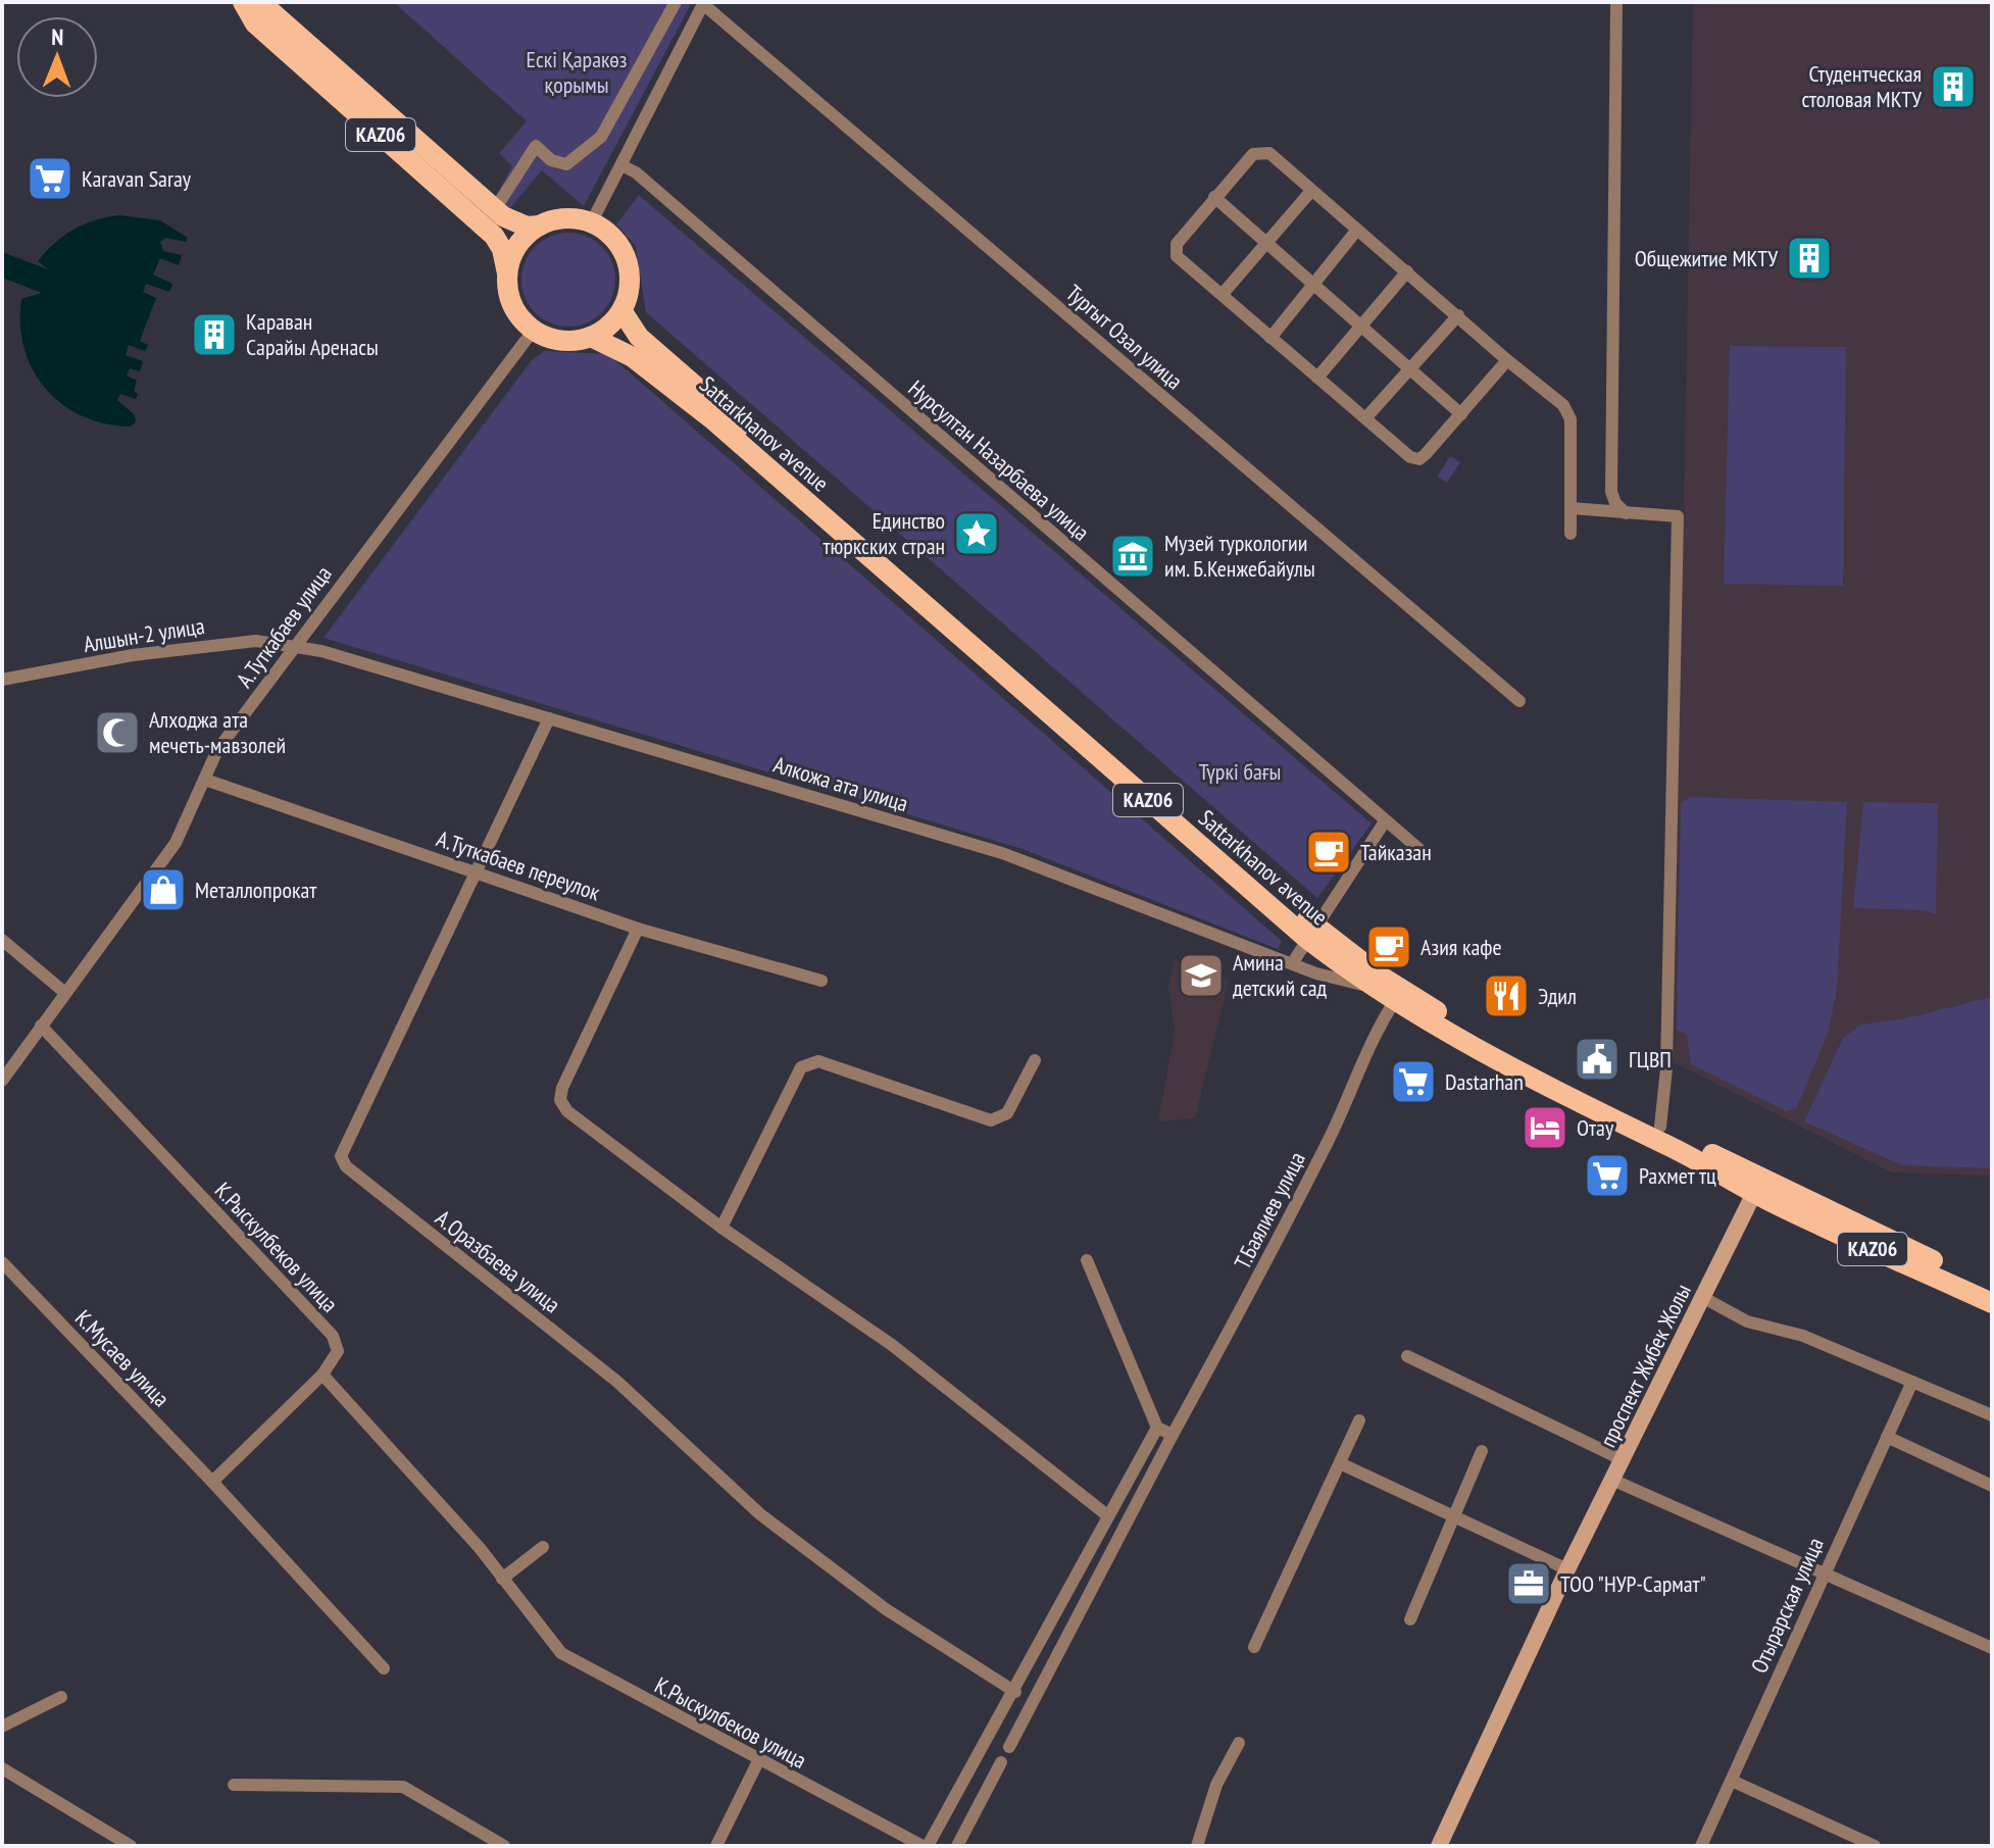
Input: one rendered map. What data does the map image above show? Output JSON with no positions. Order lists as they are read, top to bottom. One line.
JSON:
{"streets":{"main road":["KАZ06","Sattarkhanov avenue","проспект Жибек Жолы"],"street":["Тургыт Озал улица","Нурсултан Назарбаева улица","А.Туткабаев улица","Алшын-2 улица","Алкожа ата улица","А.Туткабаев переулок","Т.Баялиев улица","К.Рыскулбеков улица","А.Оразбаева улица","К.Мусаев улица","Отырарская улица"]},"crossings":[["KАZ06","Sattarkhanov avenue"],["KАZ06","А.Туткабаев улица"],["Sattarkhanov avenue","А.Туткабаев улица"],["Sattarkhanov avenue","Алкожа ата улица"],["Sattarkhanov avenue","Т.Баялиев улица"],["Sattarkhanov avenue","проспект Жибек Жолы"],["А.Туткабаев улица","Алшын-2 улица"],["А.Туткабаев улица","Алкожа ата улица"],["А.Туткабаев улица","А.Туткабаев переулок"],["А.Туткабаев улица","К.Рыскулбеков улица"],["Алшын-2 улица","Алкожа ата улица"],["Алкожа ата улица","А.Оразбаева улица"],["А.Туткабаев переулок","А.Оразбаева улица"]],"parks":["Ескі Қаракөз қорымы","Түркі бағы"],"places":{"building":["Студентческая столовая МКТУ","Общежитие МКТУ","Караван Сарайы Аренасы"],"supermarket":["Karavan Saray","Dastarhan","Рахмет тц"],"place":["Единство тюркских стран"],"museum":["Музей туркологии им. Б.Кенжебайулы"],"mosque":["Алходжа ата мечеть-мавзолей"],"cafe":["Тайказан","Азия кафе"],"shop":["Металлопрокат"],"school or university":["Амина детский сад"],"restaurant":["Эдил"],"public building":["ГЦВП"],"hotel":["Отау"],"office":["ТОО \"НУР-Сармат\""]},"north":"top"}
